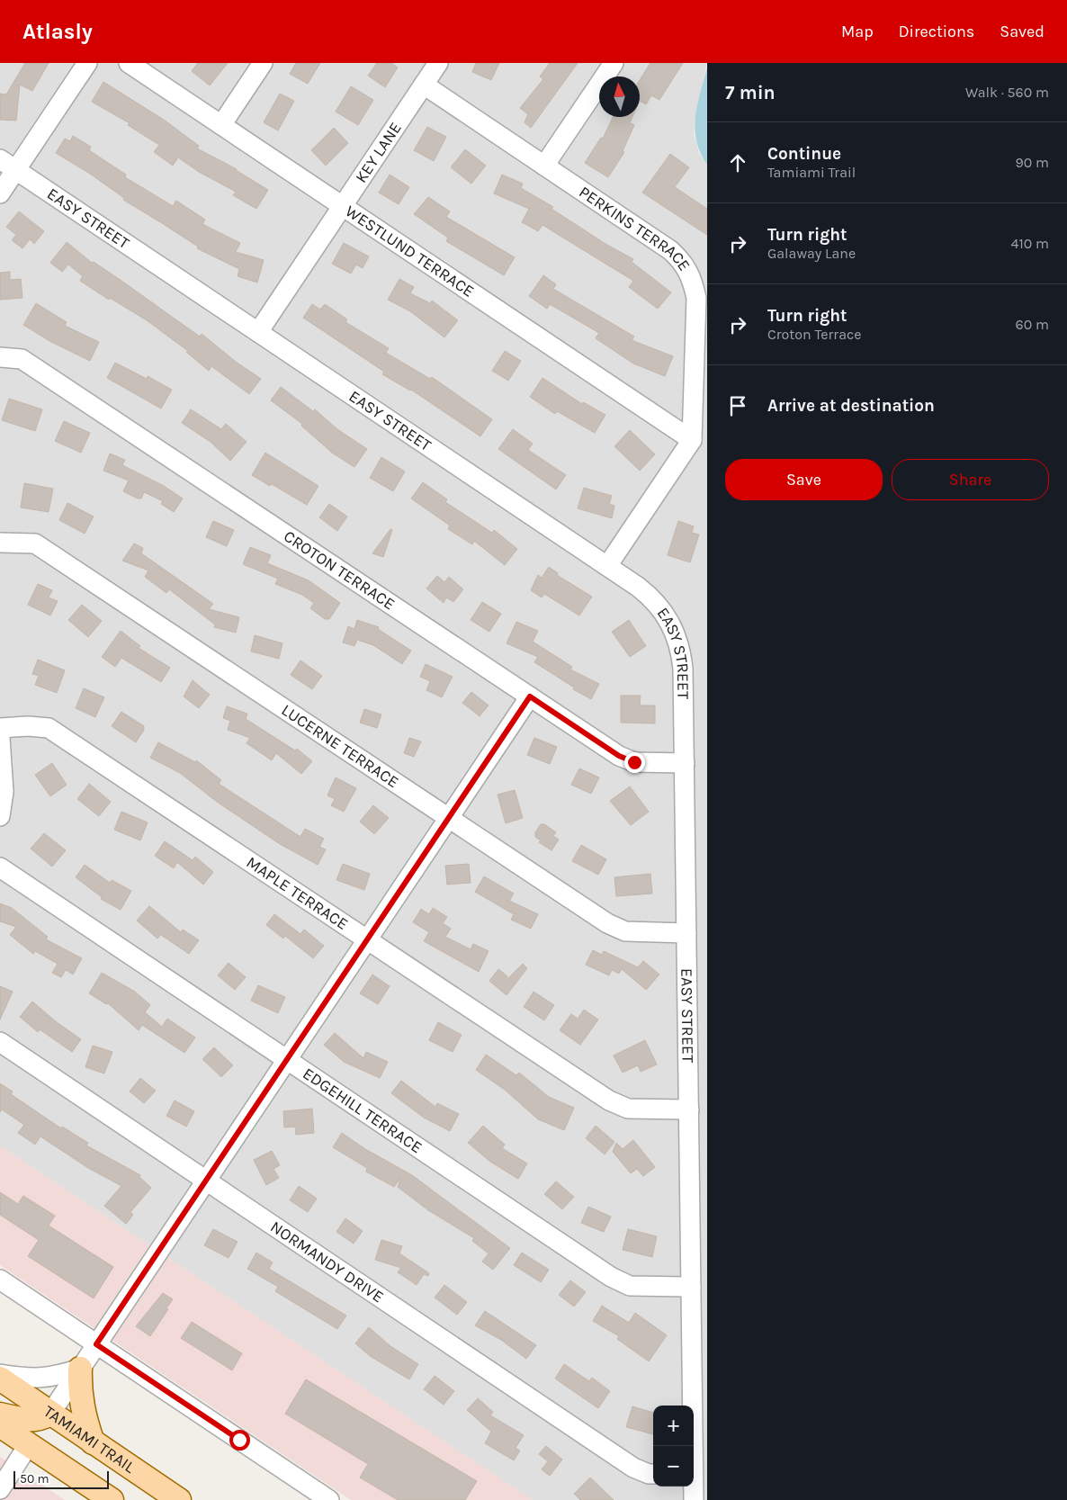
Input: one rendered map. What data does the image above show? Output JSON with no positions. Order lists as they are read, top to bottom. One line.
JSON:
{"streets":{"main road":["TAMIAMI TRAIL"],"street":["KEY LANE","EASY STREET","PERKINS TERRACE","WESTLUND TERRACE","CROTON TERRACE","LUCERNE TERRACE","MAPLE TERRACE","EDGEHILL TERRACE","NORMANDY DRIVE"]},"crossings":[["KEY LANE","EASY STREET"],["KEY LANE","PERKINS TERRACE"],["KEY LANE","WESTLUND TERRACE"],["EASY STREET","CROTON TERRACE"],["EASY STREET","LUCERNE TERRACE"],["EASY STREET","MAPLE TERRACE"],["EASY STREET","EDGEHILL TERRACE"],["PERKINS TERRACE","WESTLUND TERRACE"]],"scale_bar":"50 m","north":"top","page":{"header":"Atlasly","nav":["Map","Directions","Saved"],"heading":["7 min","Walk · 560 m"],"list":[["Continue","Tamiami Trail","90 m"],["Turn right","Galaway Lane","410 m"],["Turn right","Croton Terrace","60 m"],"Arrive at destination"],"buttons":["Save","Share"],"map_buttons":["+","−"],"scale":"50 m"}}
